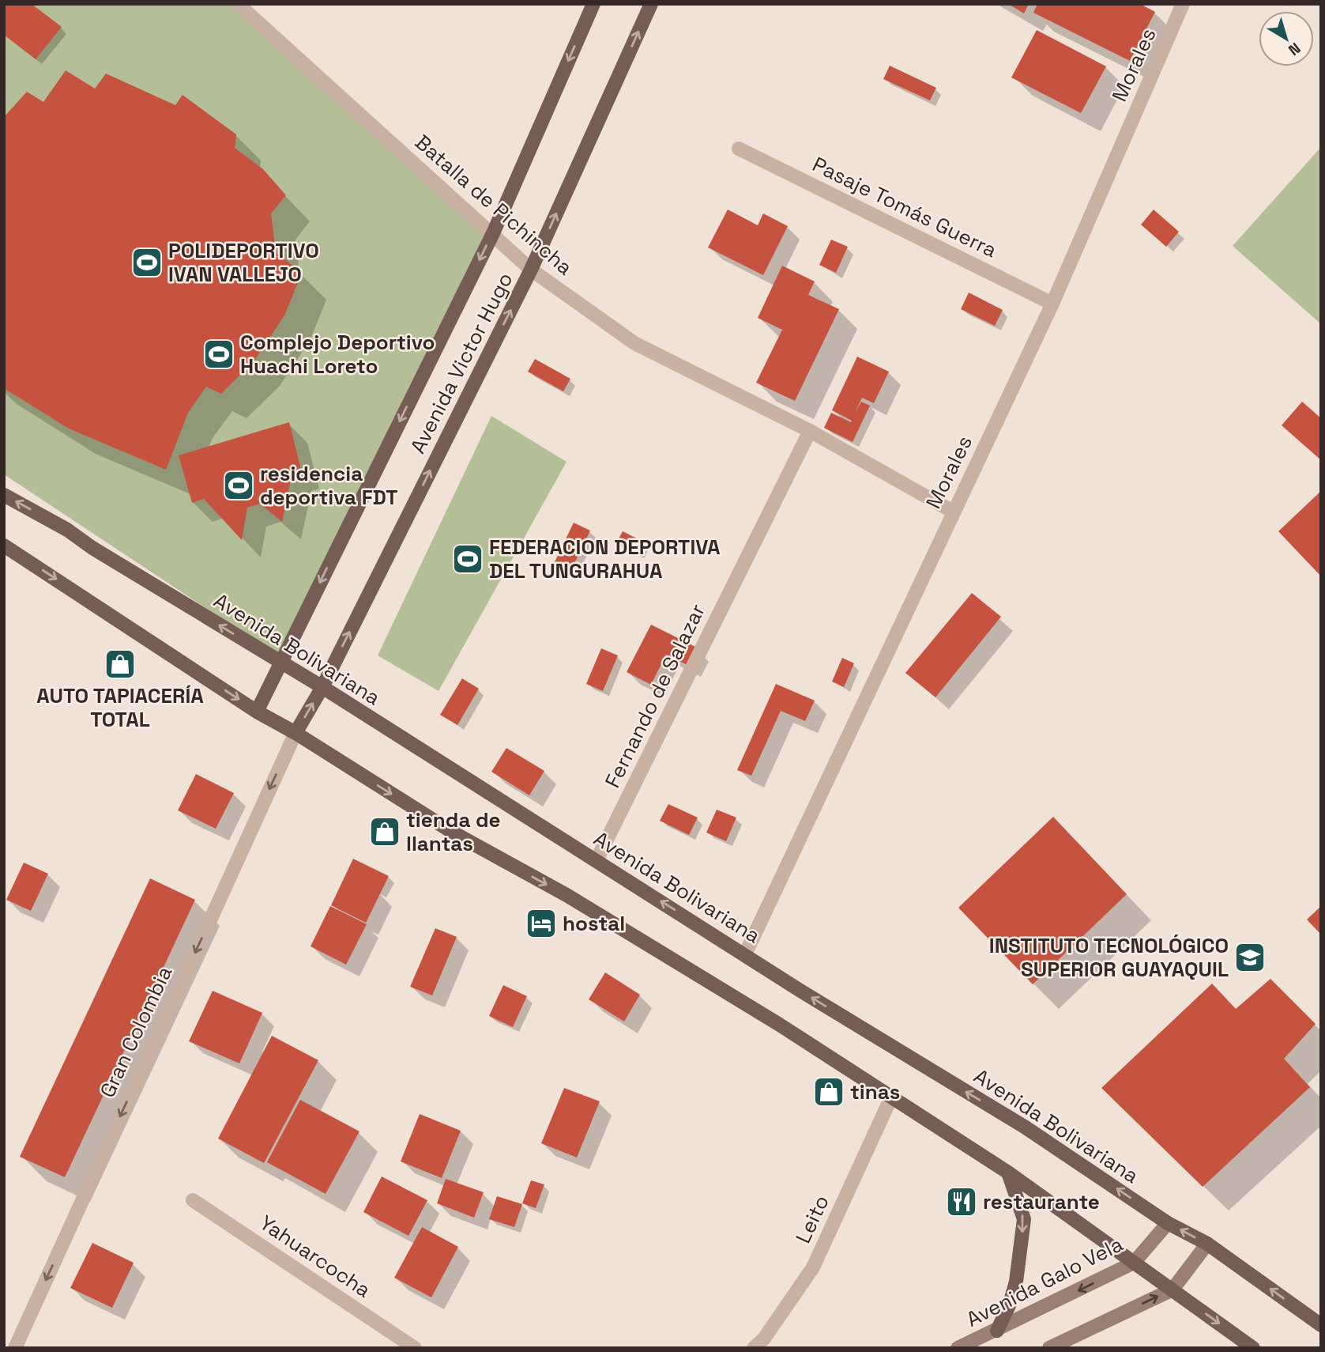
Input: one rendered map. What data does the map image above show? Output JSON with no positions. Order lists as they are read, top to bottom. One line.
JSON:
{"streets":{"main road":["Avenida Victor Hugo","Avenida Bolivariana","Avenida Galo Vela"],"street":["Morales","Batalla de Pichincha","Pasaje Tomás Guerra","Fernando de Salazar","Gran Colombia","Leito","Yahuarcocha"]},"crossings":[["Morales","Batalla de Pichincha"],["Morales","Pasaje Tomás Guerra"],["Morales","Avenida Bolivariana"],["Batalla de Pichincha","Avenida Victor Hugo"],["Batalla de Pichincha","Fernando de Salazar"],["Avenida Victor Hugo","Avenida Bolivariana"],["Avenida Victor Hugo","Gran Colombia"],["Avenida Bolivariana","Fernando de Salazar"],["Avenida Bolivariana","Avenida Galo Vela"]],"one_way":["Gran Colombia"],"places":{"sports":["POLIDEPORTIVO IVAN VALLEJO","Complejo Deportivo Huachi Loreto","residencia deportiva FDT","FEDERACION DEPORTIVA DEL TUNGURAHUA"],"shop":["AUTO TAPIACERÍA TOTAL","tienda de llantas","tinas"],"hotel":["hostal"],"school or university":["INSTITUTO TECNOLÓGICO SUPERIOR GUAYAQUIL"],"restaurant":["restaurante"]},"north":"bottom right"}
